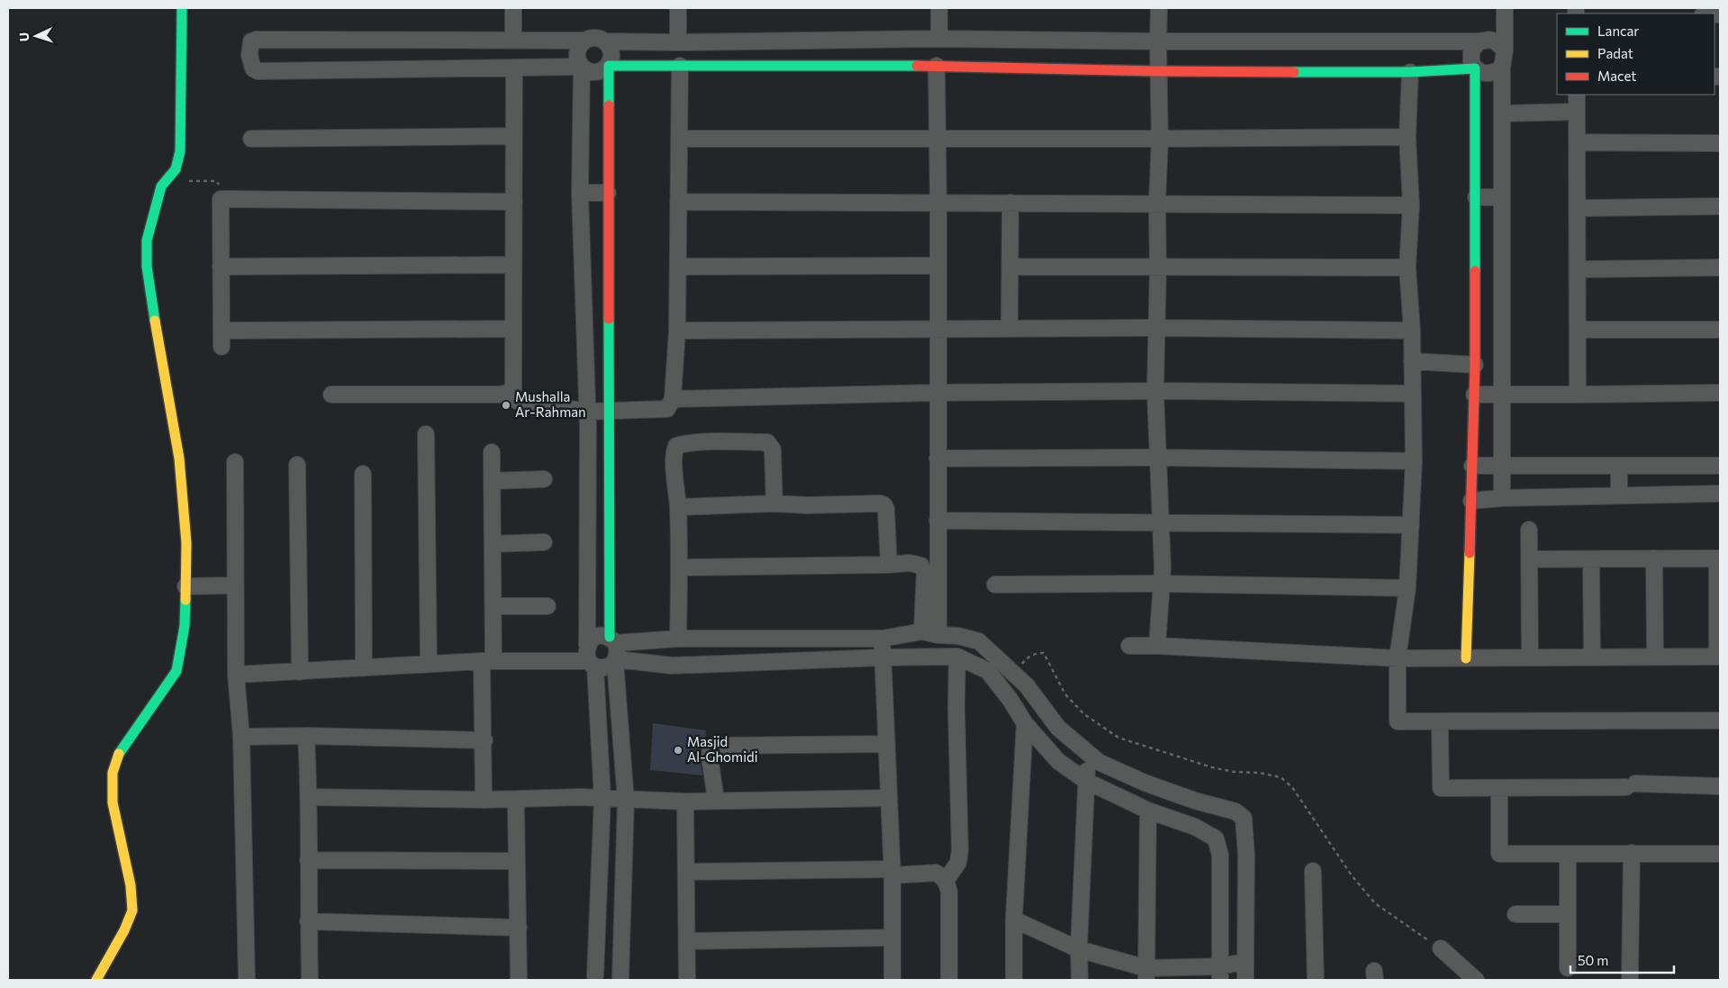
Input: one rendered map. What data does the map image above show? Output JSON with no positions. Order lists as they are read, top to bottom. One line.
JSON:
{"places":["Mushalla Ar-Rahman","Masjid Al-Ghomidi"],"legend":["Lancar","Padat","Macet"],"scale_bar":"50 m","north":"left"}
